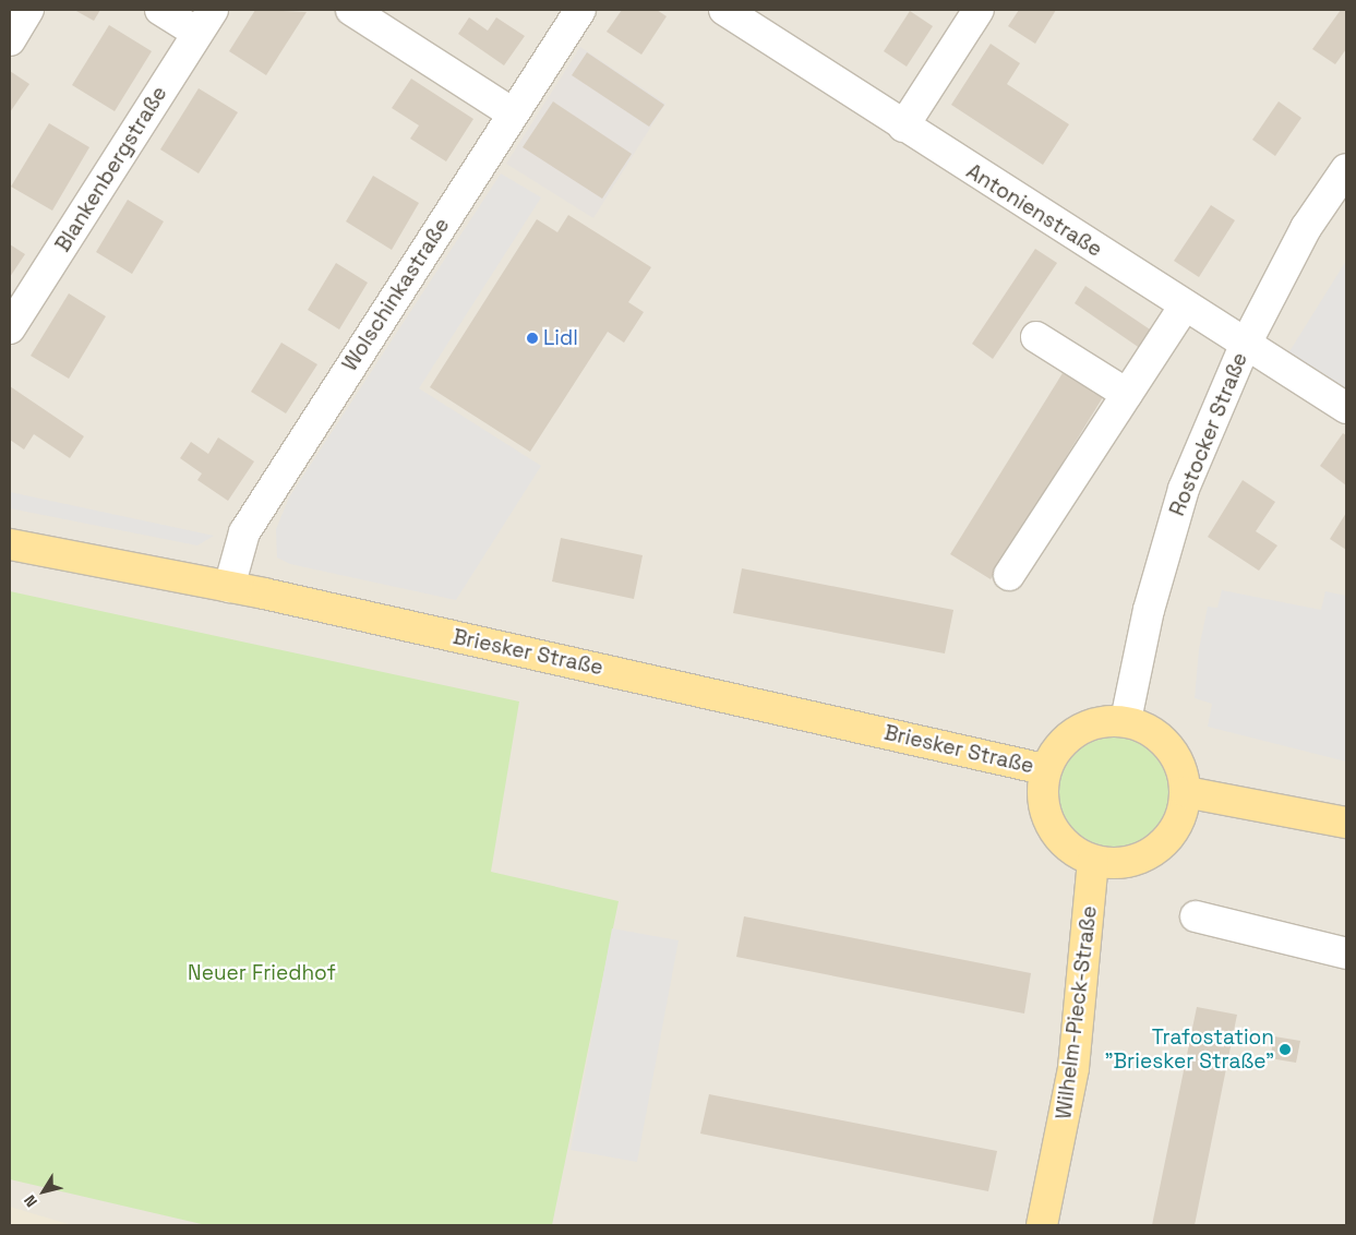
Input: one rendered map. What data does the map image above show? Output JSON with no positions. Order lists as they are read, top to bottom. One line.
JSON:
{"streets":{"main road":["Briesker Straße","Wilhelm-Pieck-Straße"],"street":["Blankenbergstraße","Antonienstraße","Wolschinkastraße","Rostocker Straße"]},"crossings":[["Antonienstraße","Rostocker Straße"],["Wolschinkastraße","Briesker Straße"],["Rostocker Straße","Briesker Straße"],["Rostocker Straße","Wilhelm-Pieck-Straße"],["Briesker Straße","Wilhelm-Pieck-Straße"]],"parks":["Neuer Friedhof"],"places":["Lidl","Trafostation \"Briesker Straße\""],"north":"bottom left"}
